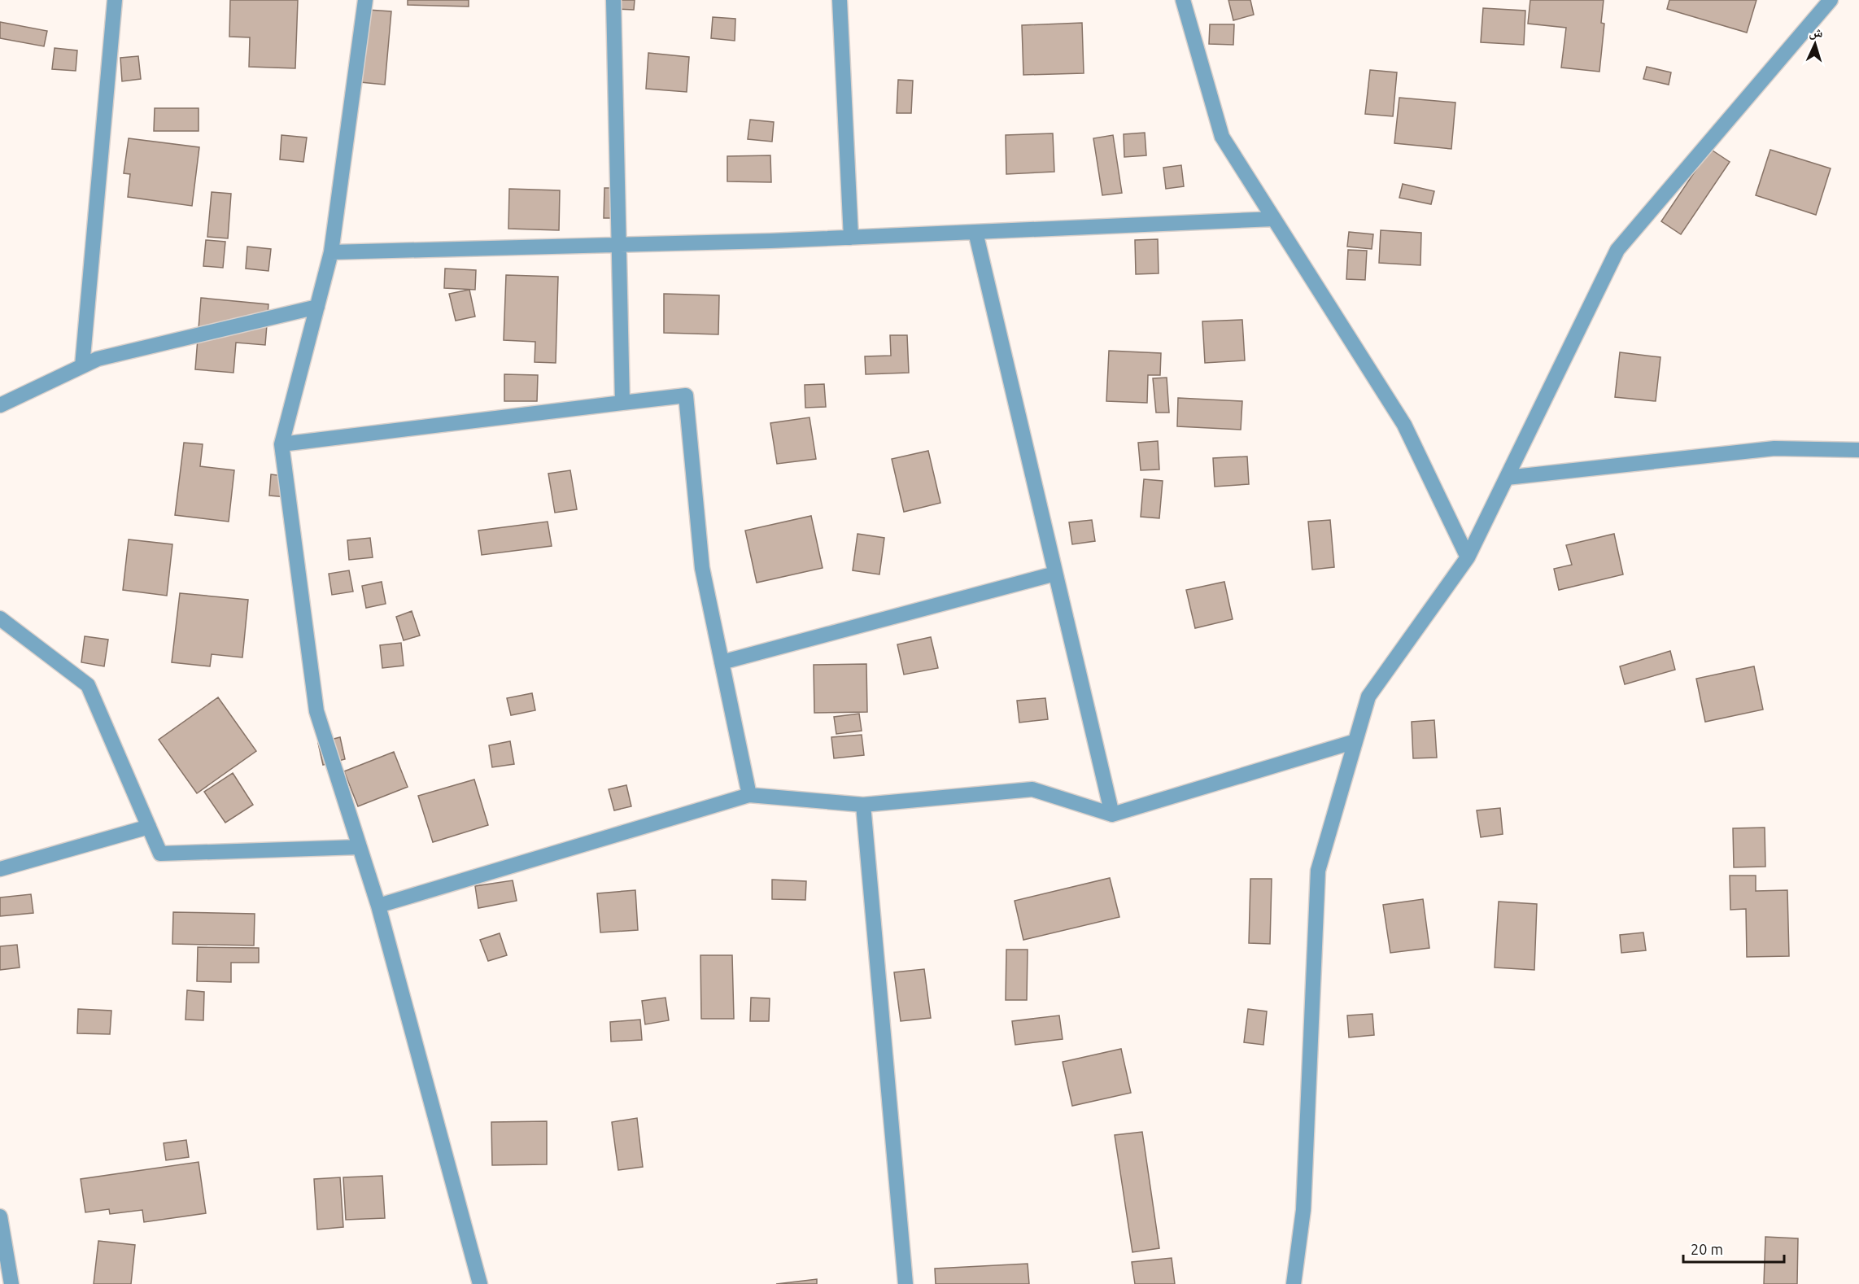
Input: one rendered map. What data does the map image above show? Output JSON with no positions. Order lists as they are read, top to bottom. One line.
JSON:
{"scale_bar":"20 m","north":"top"}
